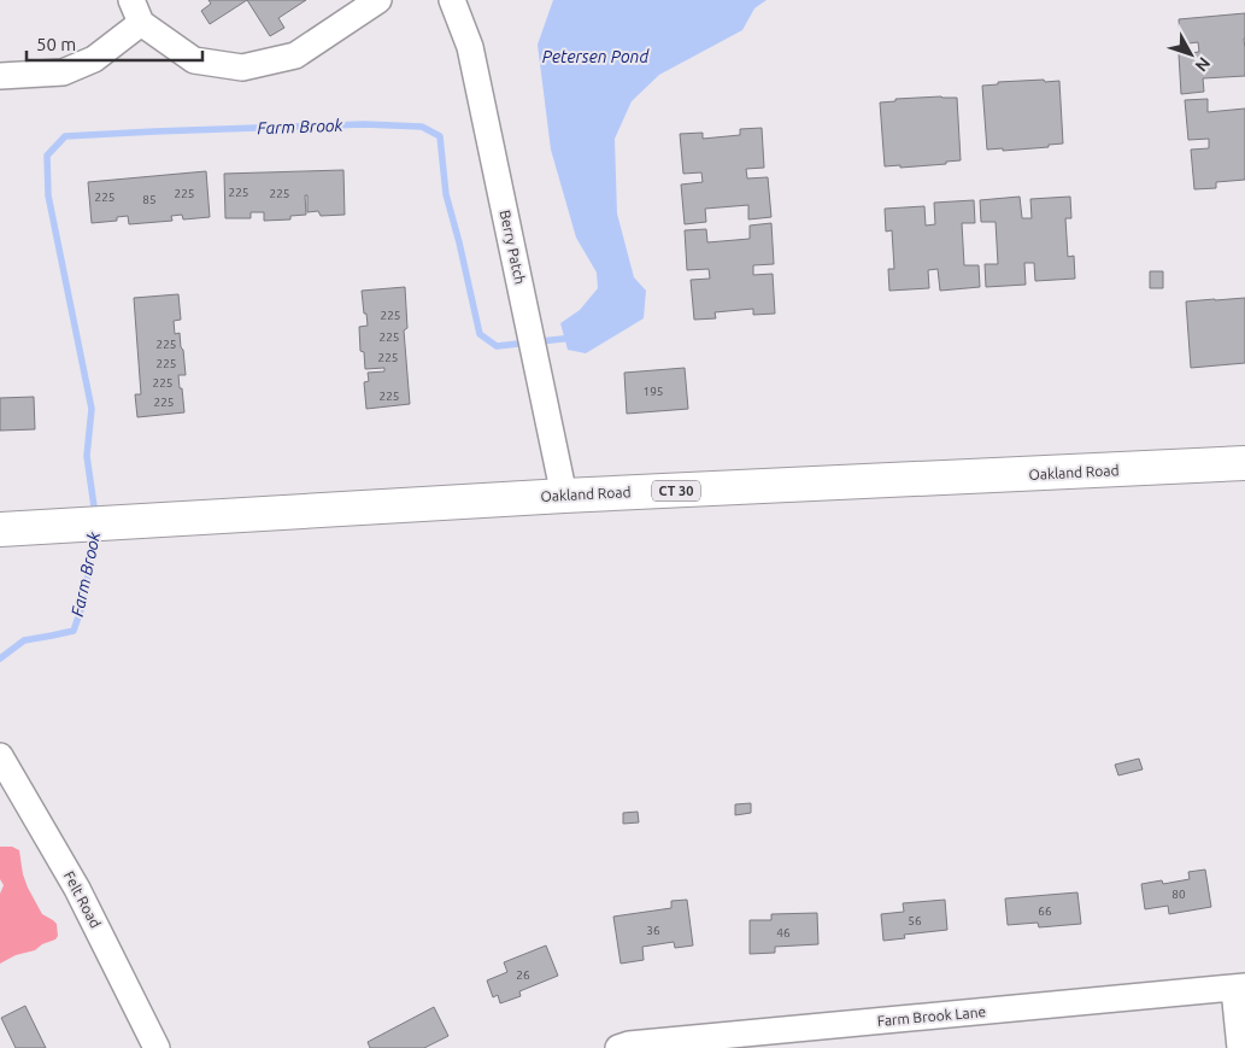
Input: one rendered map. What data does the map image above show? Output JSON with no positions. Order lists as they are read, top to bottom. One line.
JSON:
{"streets":{"main road":["Oakland Road","CT 30"],"street":["Berry Patch","Felt Road","Farm Brook Lane"]},"crossings":[["Berry Patch","Oakland Road"]],"water":["Petersen Pond","Farm Brook"],"house_numbers":["225","225","225","225","85","225","225","225","225","225","225","195","225","225","80","66","56","36","46","26"],"scale_bar":"50 m","north":"bottom right"}
